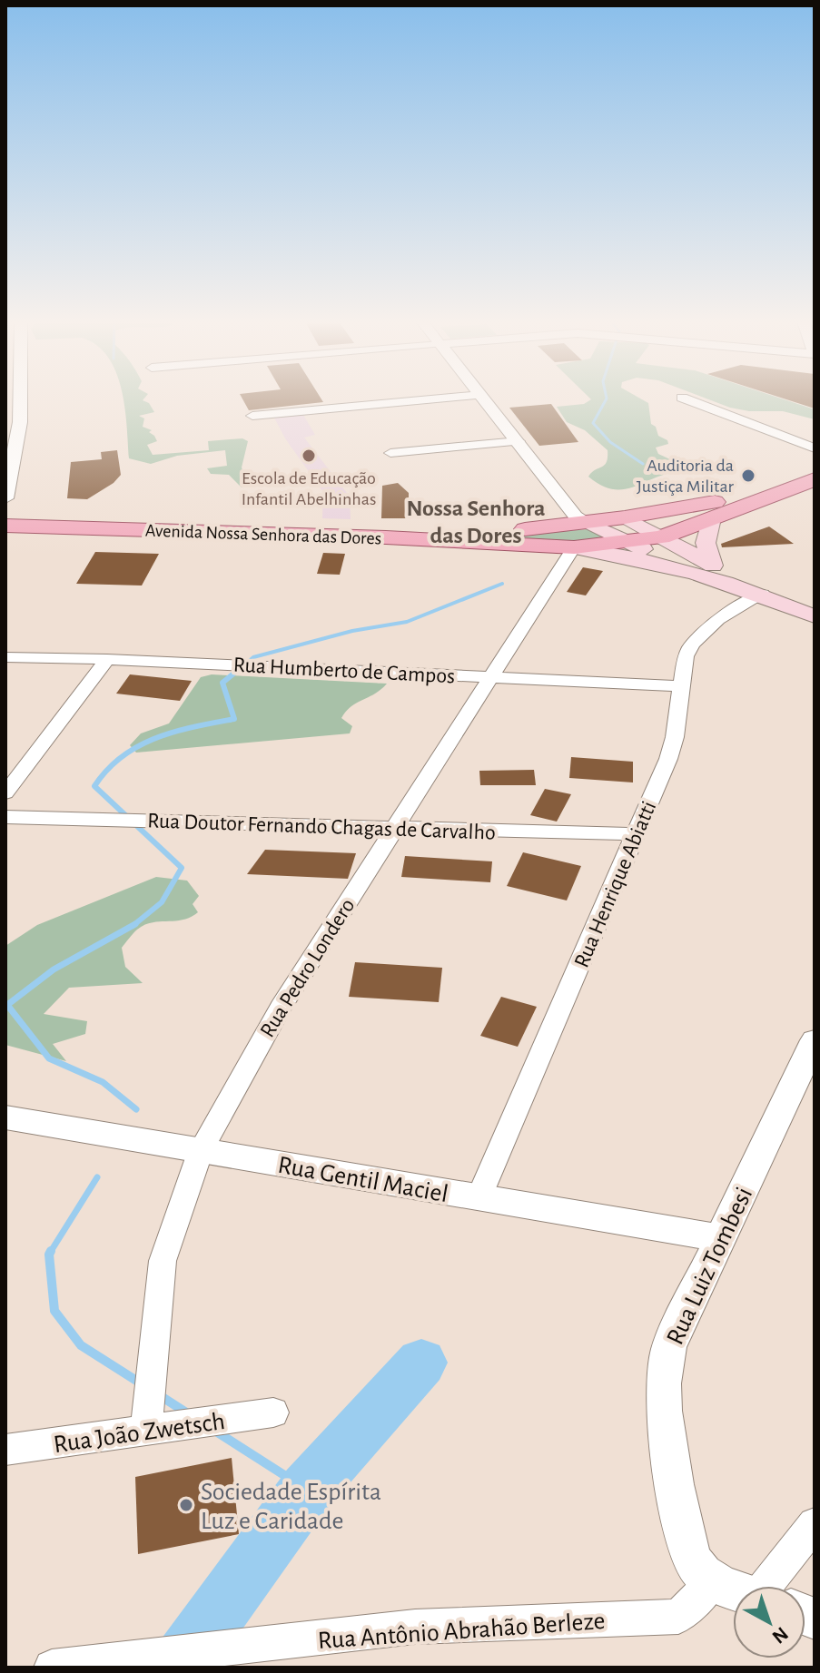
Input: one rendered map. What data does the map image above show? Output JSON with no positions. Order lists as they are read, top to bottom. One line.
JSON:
{"streets":{"main road":["Avenida Nossa Senhora das Dores"],"street":["Rua Humberto de Campos","Rua Doutor Fernando Chagas de Carvalho","Rua Henrique Abiatti","Rua Pedro Londero","Rua Gentil Maciel","Rua Luiz Tombesi","Rua João Zwetsch","Rua Antônio Abrahão Berleze"]},"crossings":[["Avenida Nossa Senhora das Dores","Rua Pedro Londero"],["Rua Humberto de Campos","Rua Henrique Abiatti"],["Rua Humberto de Campos","Rua Pedro Londero"],["Rua Doutor Fernando Chagas de Carvalho","Rua Henrique Abiatti"],["Rua Doutor Fernando Chagas de Carvalho","Rua Pedro Londero"],["Rua Henrique Abiatti","Rua Gentil Maciel"],["Rua Pedro Londero","Rua Gentil Maciel"],["Rua Pedro Londero","Rua João Zwetsch"],["Rua Gentil Maciel","Rua Luiz Tombesi"],["Rua Luiz Tombesi","Rua Antônio Abrahão Berleze"]],"districts":["Nossa Senhora das Dores"],"places":["Escola de Educação Infantil Abelhinhas","Auditoria da Justiça Militar","Sociedade Espírita Luz e Caridade"],"north":"bottom right"}
